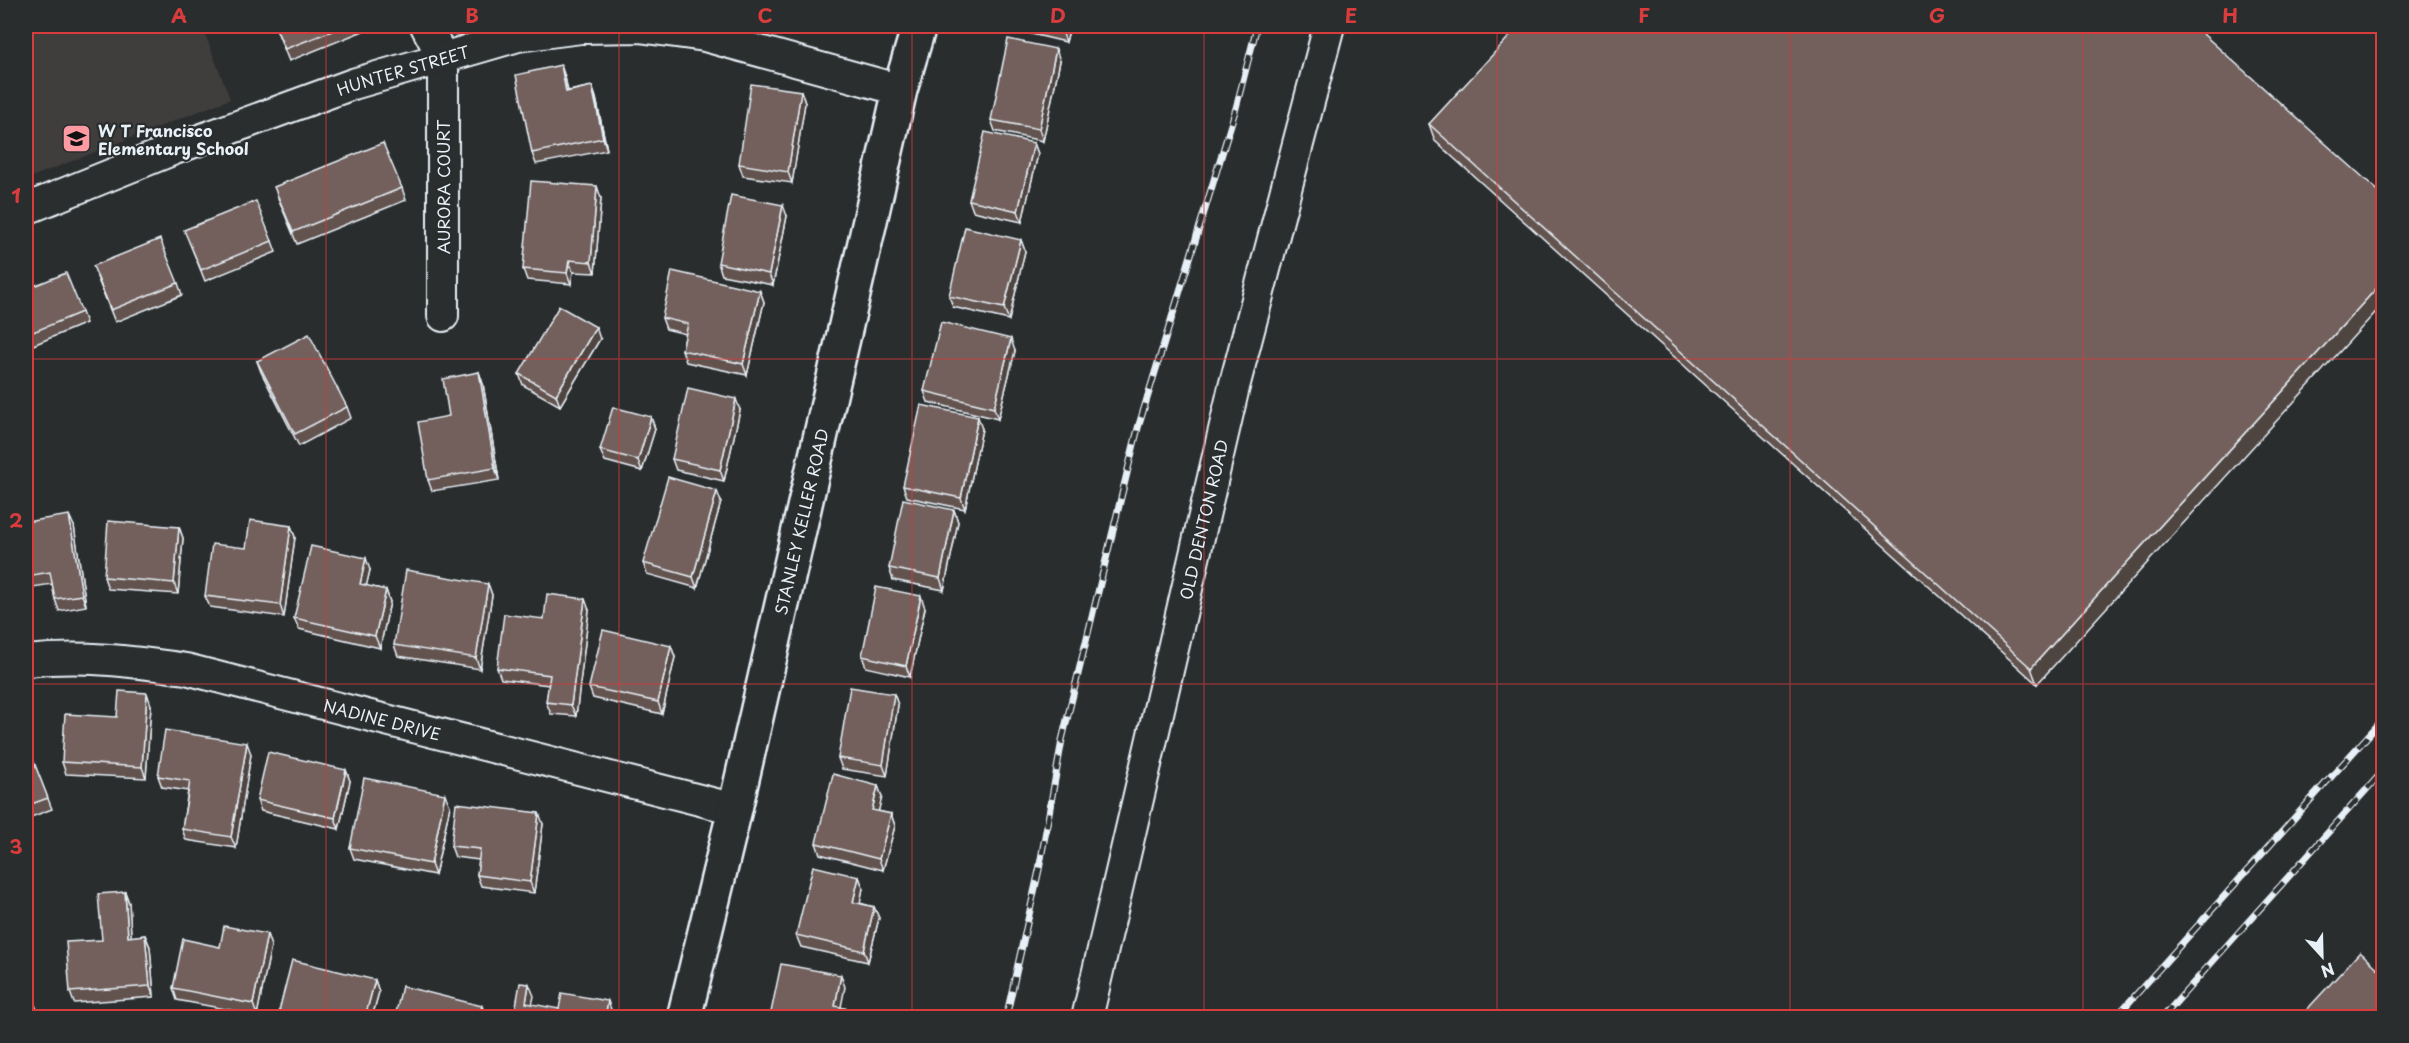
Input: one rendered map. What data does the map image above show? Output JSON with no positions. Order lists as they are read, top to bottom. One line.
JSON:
{"streets":{"street":["HUNTER STREET","AURORA COURT","OLD DENTON ROAD","STANLEY KELLER ROAD","NADINE DRIVE"]},"crossings":[["HUNTER STREET","AURORA COURT"],["HUNTER STREET","STANLEY KELLER ROAD"],["STANLEY KELLER ROAD","NADINE DRIVE"]],"places":{"school or university":["W T Francisco Elementary School"]},"north":"bottom","grid":{"columns":["A","B","C","D","E","F","G","H"],"rows":["1","2","3"]}}
